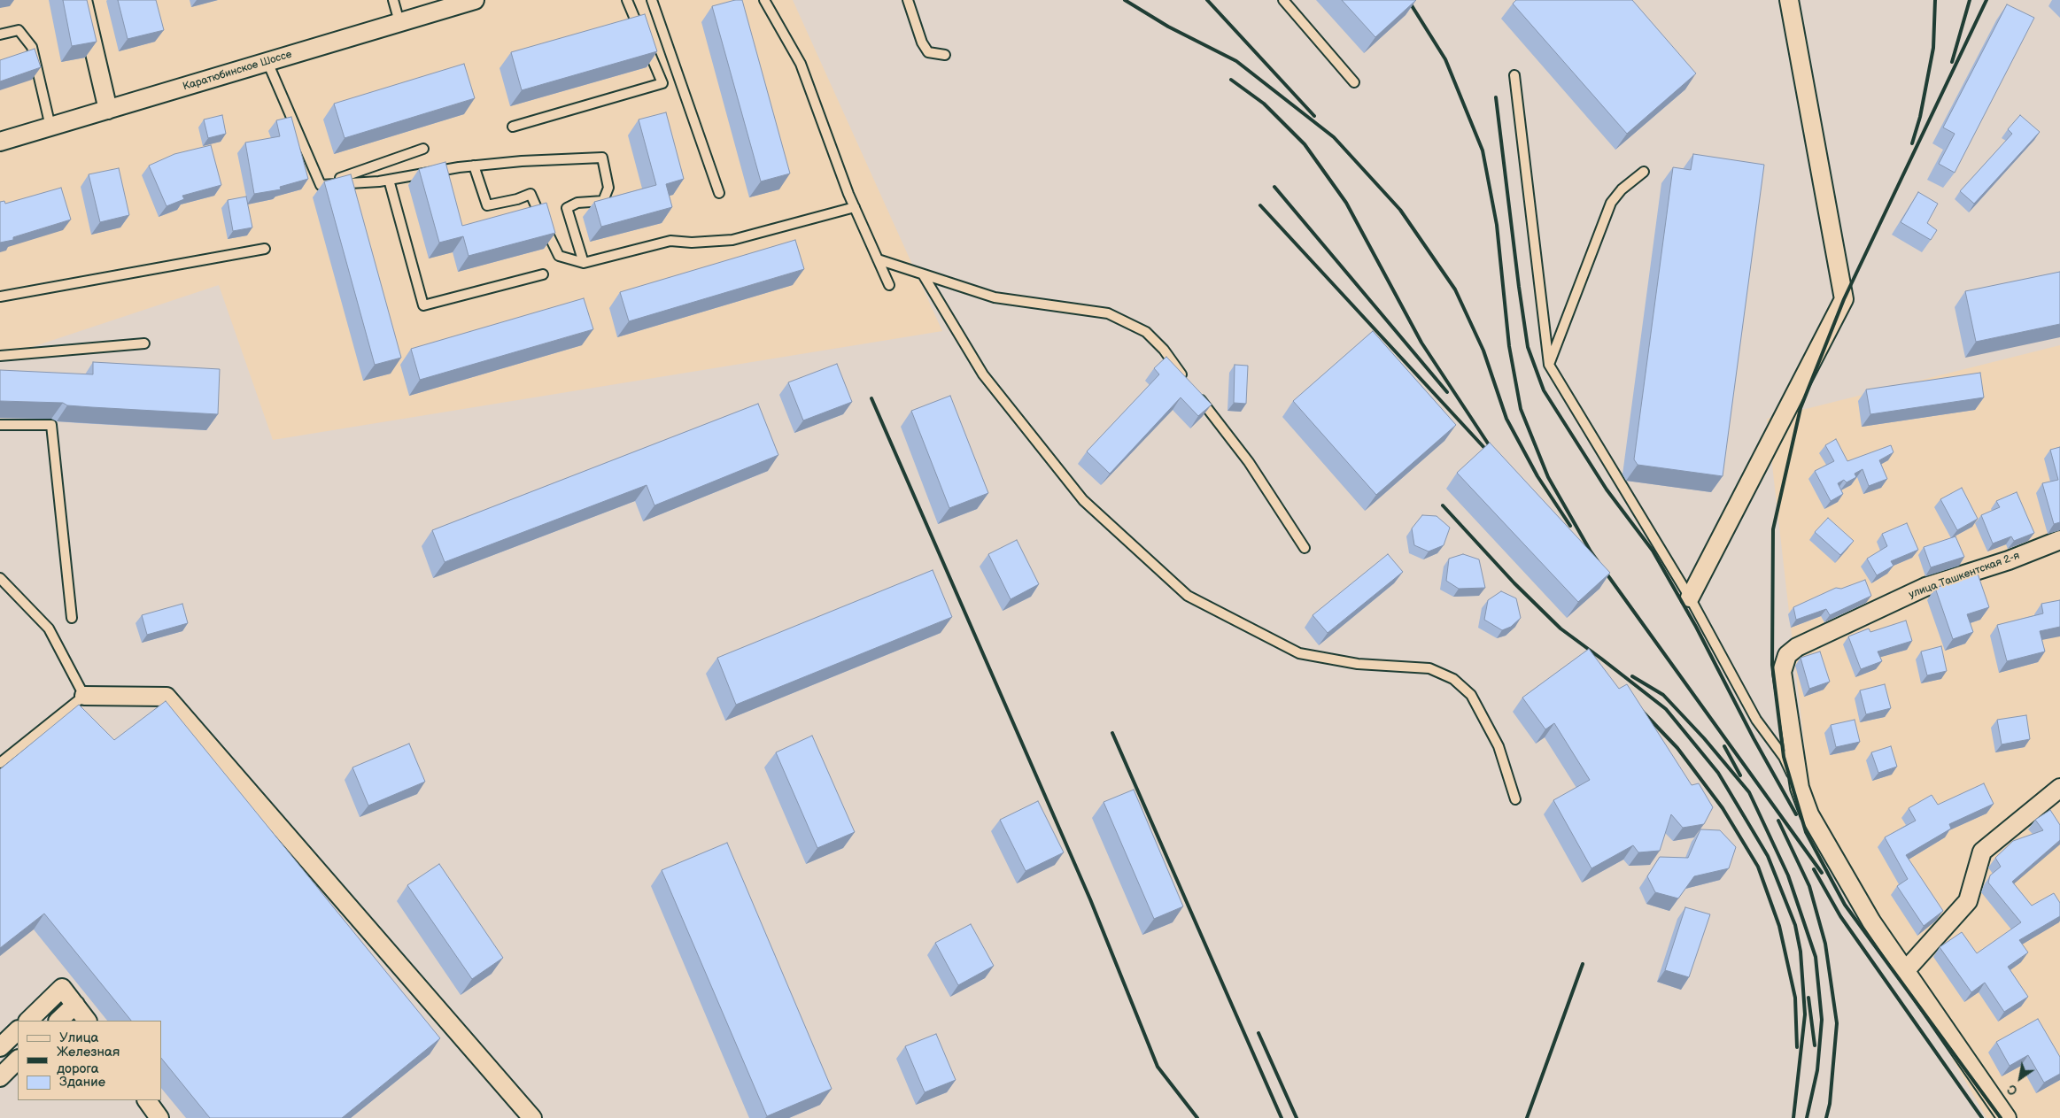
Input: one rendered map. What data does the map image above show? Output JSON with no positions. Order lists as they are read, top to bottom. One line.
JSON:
{"streets":{"street":["Каратюбинское Шоссе","улица Ташкентская 2-я"]},"legend":["Улица","Железная дорога","Здание"],"north":"bottom left"}
